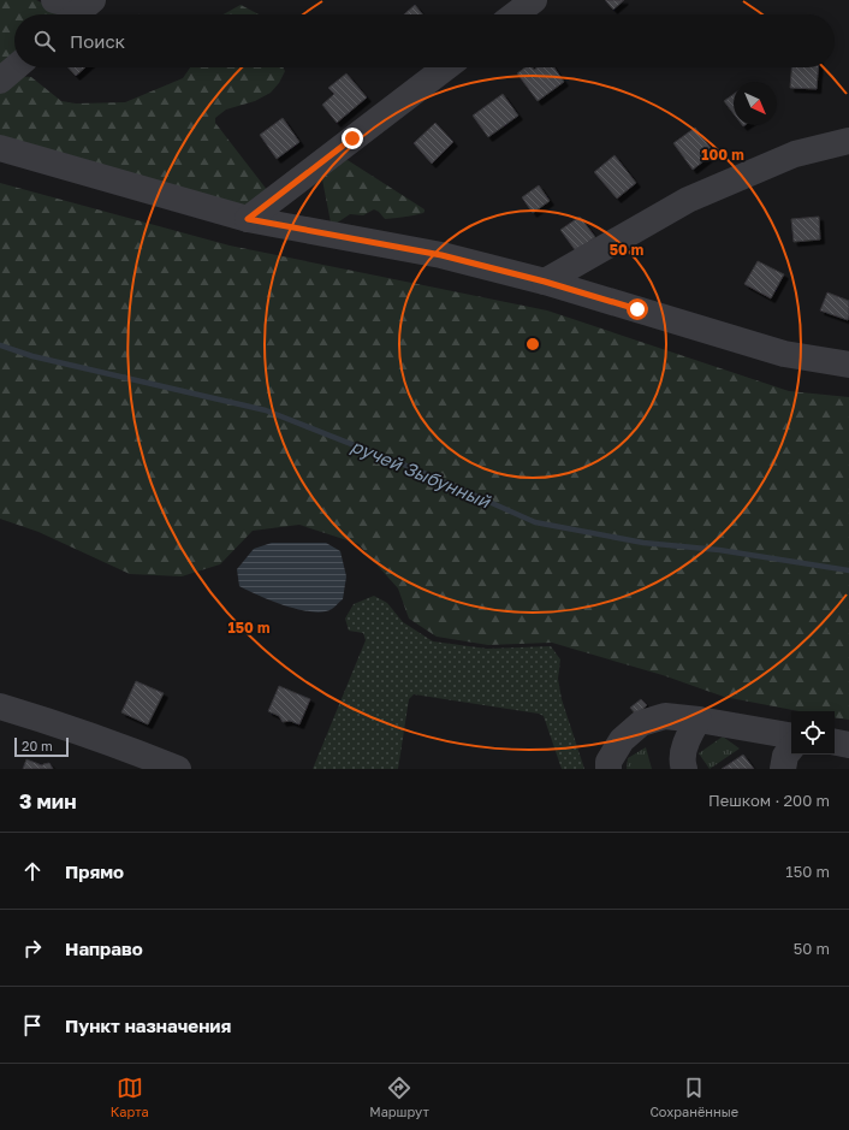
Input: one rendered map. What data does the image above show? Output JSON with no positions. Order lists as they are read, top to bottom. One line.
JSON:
{"water":["ручей Зыбунный"],"scale_bar":"20 m","north":"bottom right","page":{"search":"Поиск","scale":"20 m","heading":["3 мин","Пешком · 200 m"],"list":[["Прямо","150 m"],["Направо","50 m"],"Пункт назначения"],"nav":["Карта","Маршрут","Сохранённые"]},"rings":["100 m","50 m","150 m"]}
